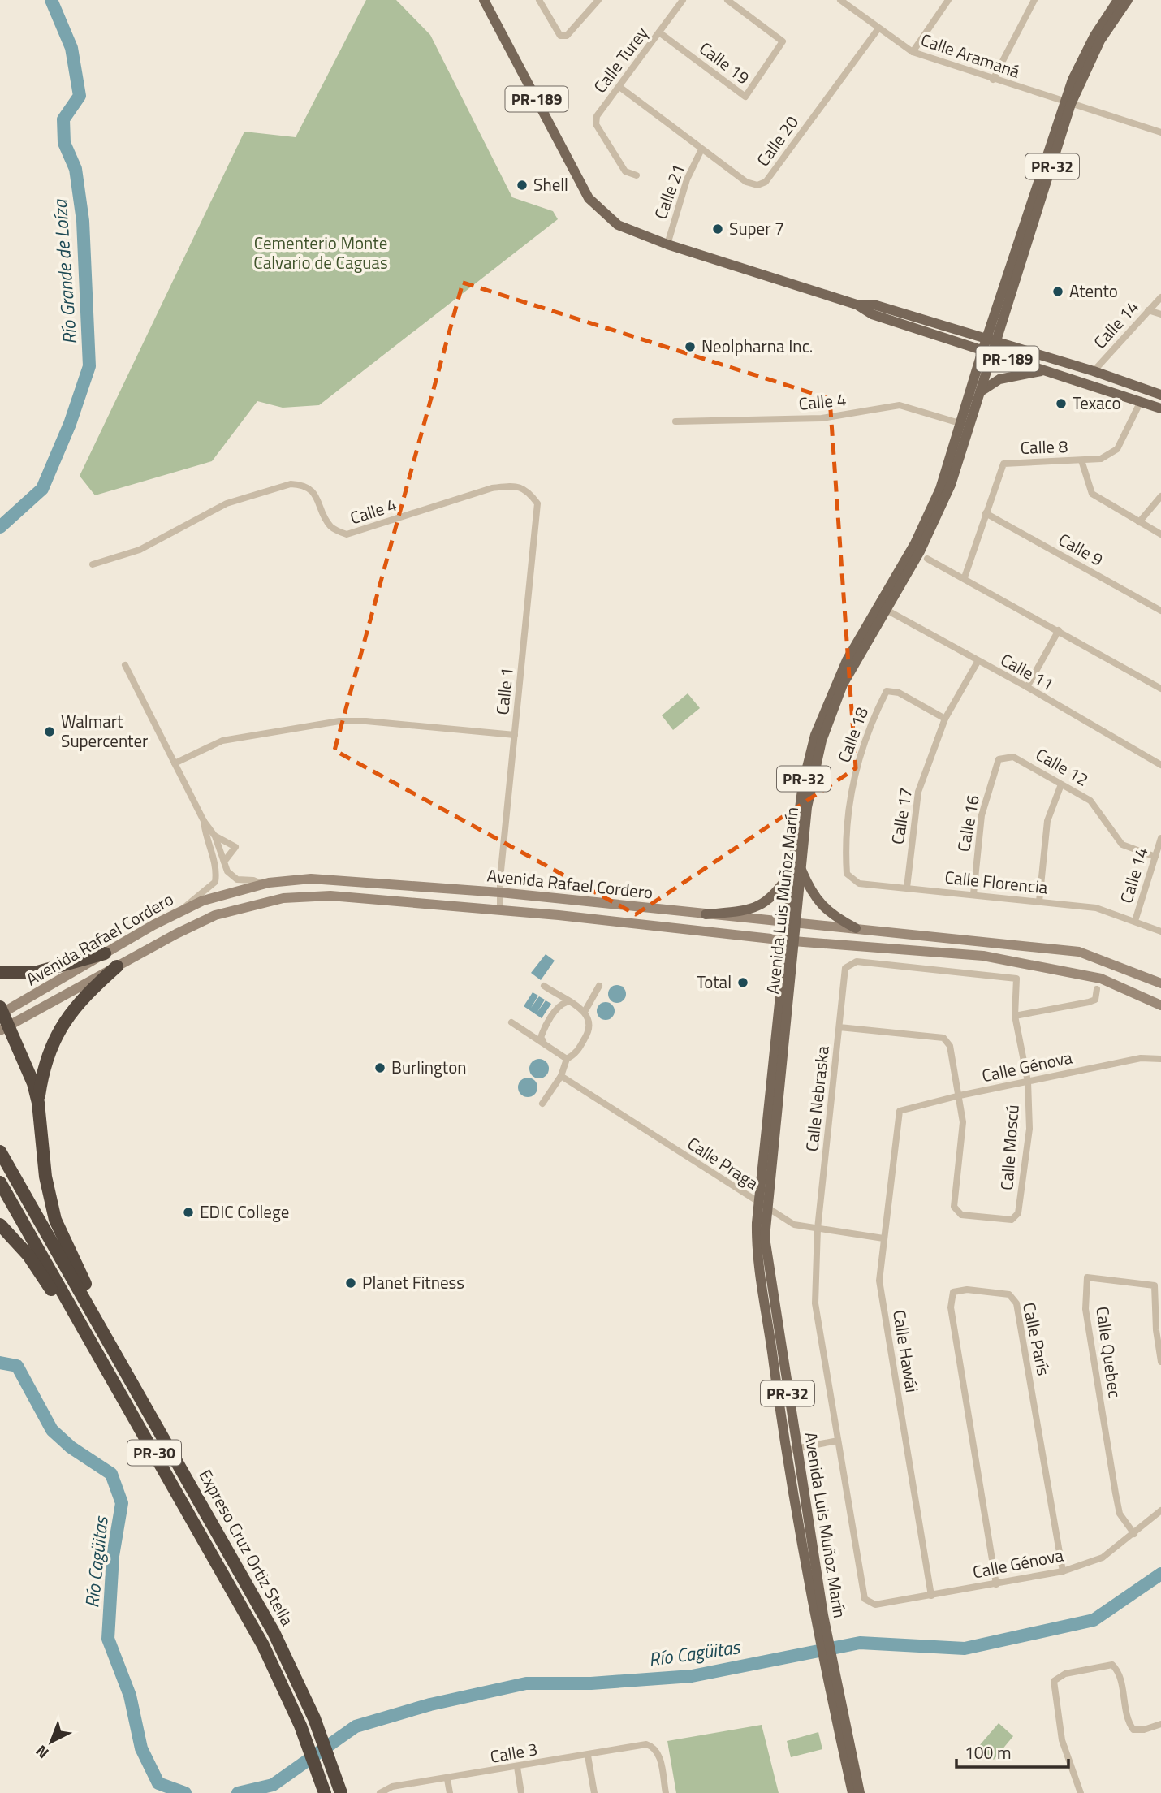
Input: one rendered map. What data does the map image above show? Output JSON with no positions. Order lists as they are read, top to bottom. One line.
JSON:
{"streets":{"highway":["PR-30","Expreso Cruz Ortiz Stella"],"main road":["PR-189","PR-32","Avenida Rafael Cordero","Avenida Luis Muñoz Marín"],"street":["Calle Aramaná","Calle Turey","Calle 19","Calle 20","Calle 21","Calle 14","Calle 4","Calle 8","Calle 9","Calle 11","Calle 1","Calle 18","Calle 12","Calle 17","Calle 16","Calle Florencia","Calle Génova","Calle Nebraska","Calle Moscú","Calle Praga","Calle París","Calle Hawái","Calle Quebec","Calle 3"]},"crossings":[["Calle Aramaná","Calle 20"],["Calle Aramaná","Avenida Luis Muñoz Marín"],["Calle Turey","Calle 19"],["Calle Turey","Calle 20"],["PR-189","Calle 21"],["PR-189","Calle 14"],["PR-189","Calle 8"],["PR-189","Avenida Luis Muñoz Marín"],["Calle 20","Calle 21"],["Calle 14","Calle 12"],["Calle 14","Calle Florencia"],["Calle 4","Calle 1"],["Calle 4","Avenida Luis Muñoz Marín"],["Calle 8","Calle 9"],["Calle 11","Calle 17"],["Calle 11","Avenida Luis Muñoz Marín"],["Calle 1","Avenida Rafael Cordero"],["Calle 18","Calle 17"],["Calle 18","Calle Florencia"],["Calle 12","Calle 16"],["Calle 17","Calle Florencia"],["Calle 16","Calle Florencia"],["Avenida Rafael Cordero","Avenida Luis Muñoz Marín"],["Avenida Luis Muñoz Marín","Calle Praga"],["Calle Génova","Calle Nebraska"],["Calle Génova","Calle Moscú"],["Calle Génova","Calle París"],["Calle Génova","Calle Hawái"],["Calle Génova","Calle Quebec"],["Calle Nebraska","Calle Moscú"],["Calle Nebraska","Calle Praga"],["Calle Praga","Calle Hawái"]],"water":["Río Grande de Loíza","Río Cagüitas"],"parks":["Cementerio Monte Calvario de Caguas"],"places":["Shell","Super 7","Atento","Neolpharna Inc.","Texaco","Walmart Supercenter","Total","Burlington","EDIC College","Planet Fitness"],"scale_bar":"100 m","north":"bottom left"}
